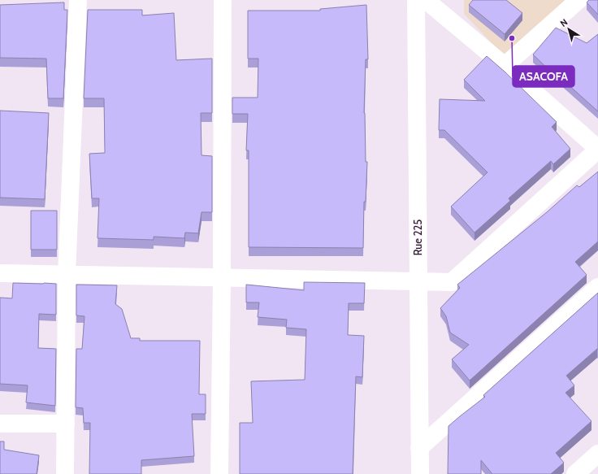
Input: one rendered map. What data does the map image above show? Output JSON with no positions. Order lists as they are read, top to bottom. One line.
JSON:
{"streets":{"street":["Rue 225"]},"places":["ASACOFA"],"north":"top left"}
